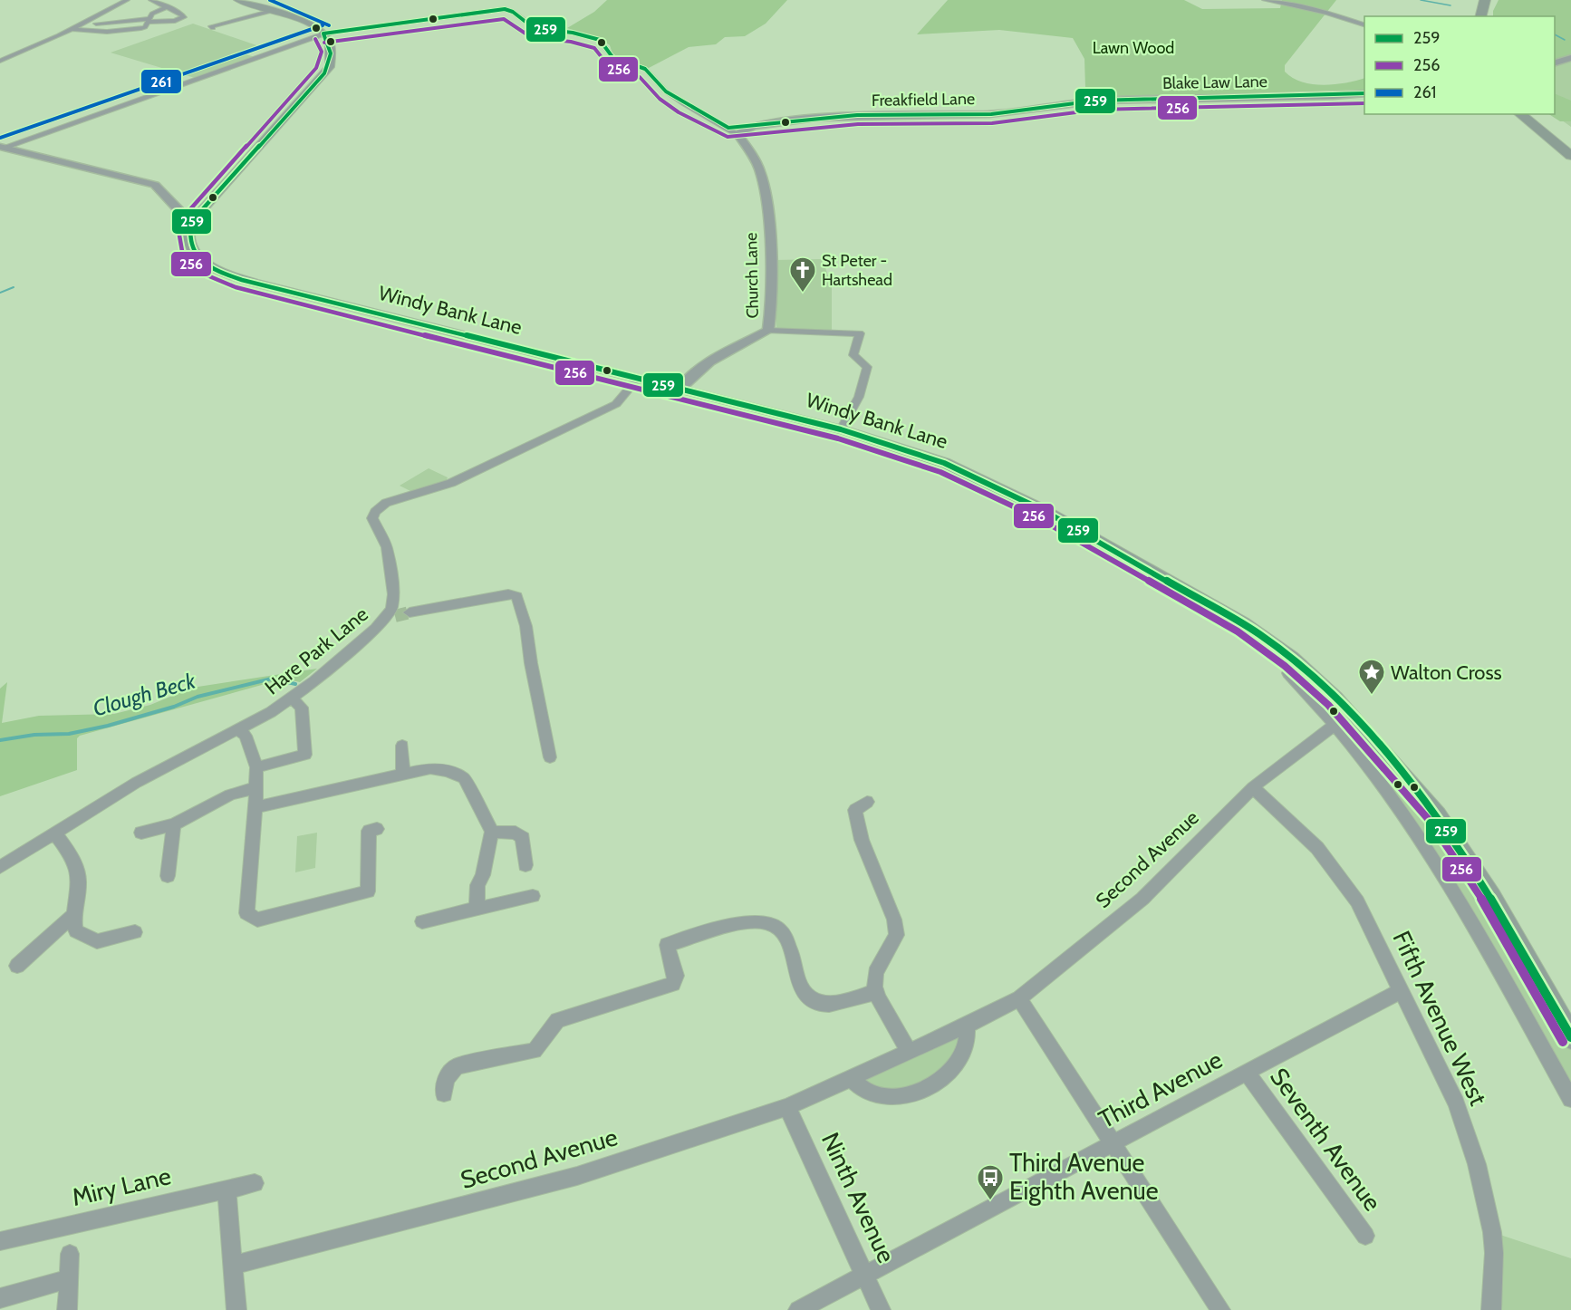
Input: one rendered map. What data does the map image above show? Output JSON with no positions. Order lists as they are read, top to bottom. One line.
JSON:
{"streets":{"main road":["Windy Bank Lane"],"street":["Blake Law Lane","Freakfield Lane","Church Lane","Hare Park Lane","Second Avenue","Fifth Avenue West","Third Avenue","Seventh Avenue","Miry Lane","Ninth Avenue"]},"crossings":[["Blake Law Lane","Freakfield Lane"],["Church Lane","Windy Bank Lane"],["Windy Bank Lane","Hare Park Lane"],["Windy Bank Lane","Second Avenue"],["Second Avenue","Fifth Avenue West"],["Second Avenue","Ninth Avenue"],["Fifth Avenue West","Third Avenue"],["Third Avenue","Seventh Avenue"],["Third Avenue","Ninth Avenue"]],"water":["Clough Beck"],"parks":["Lawn Wood"],"places":{"church":["St Peter - Hartshead"],"place":["Walton Cross"],"bus stop":["Third Avenue Eighth Avenue"]},"lines":["transit line 261","transit line 259","transit line 256"],"legend":["259","256","261"]}
